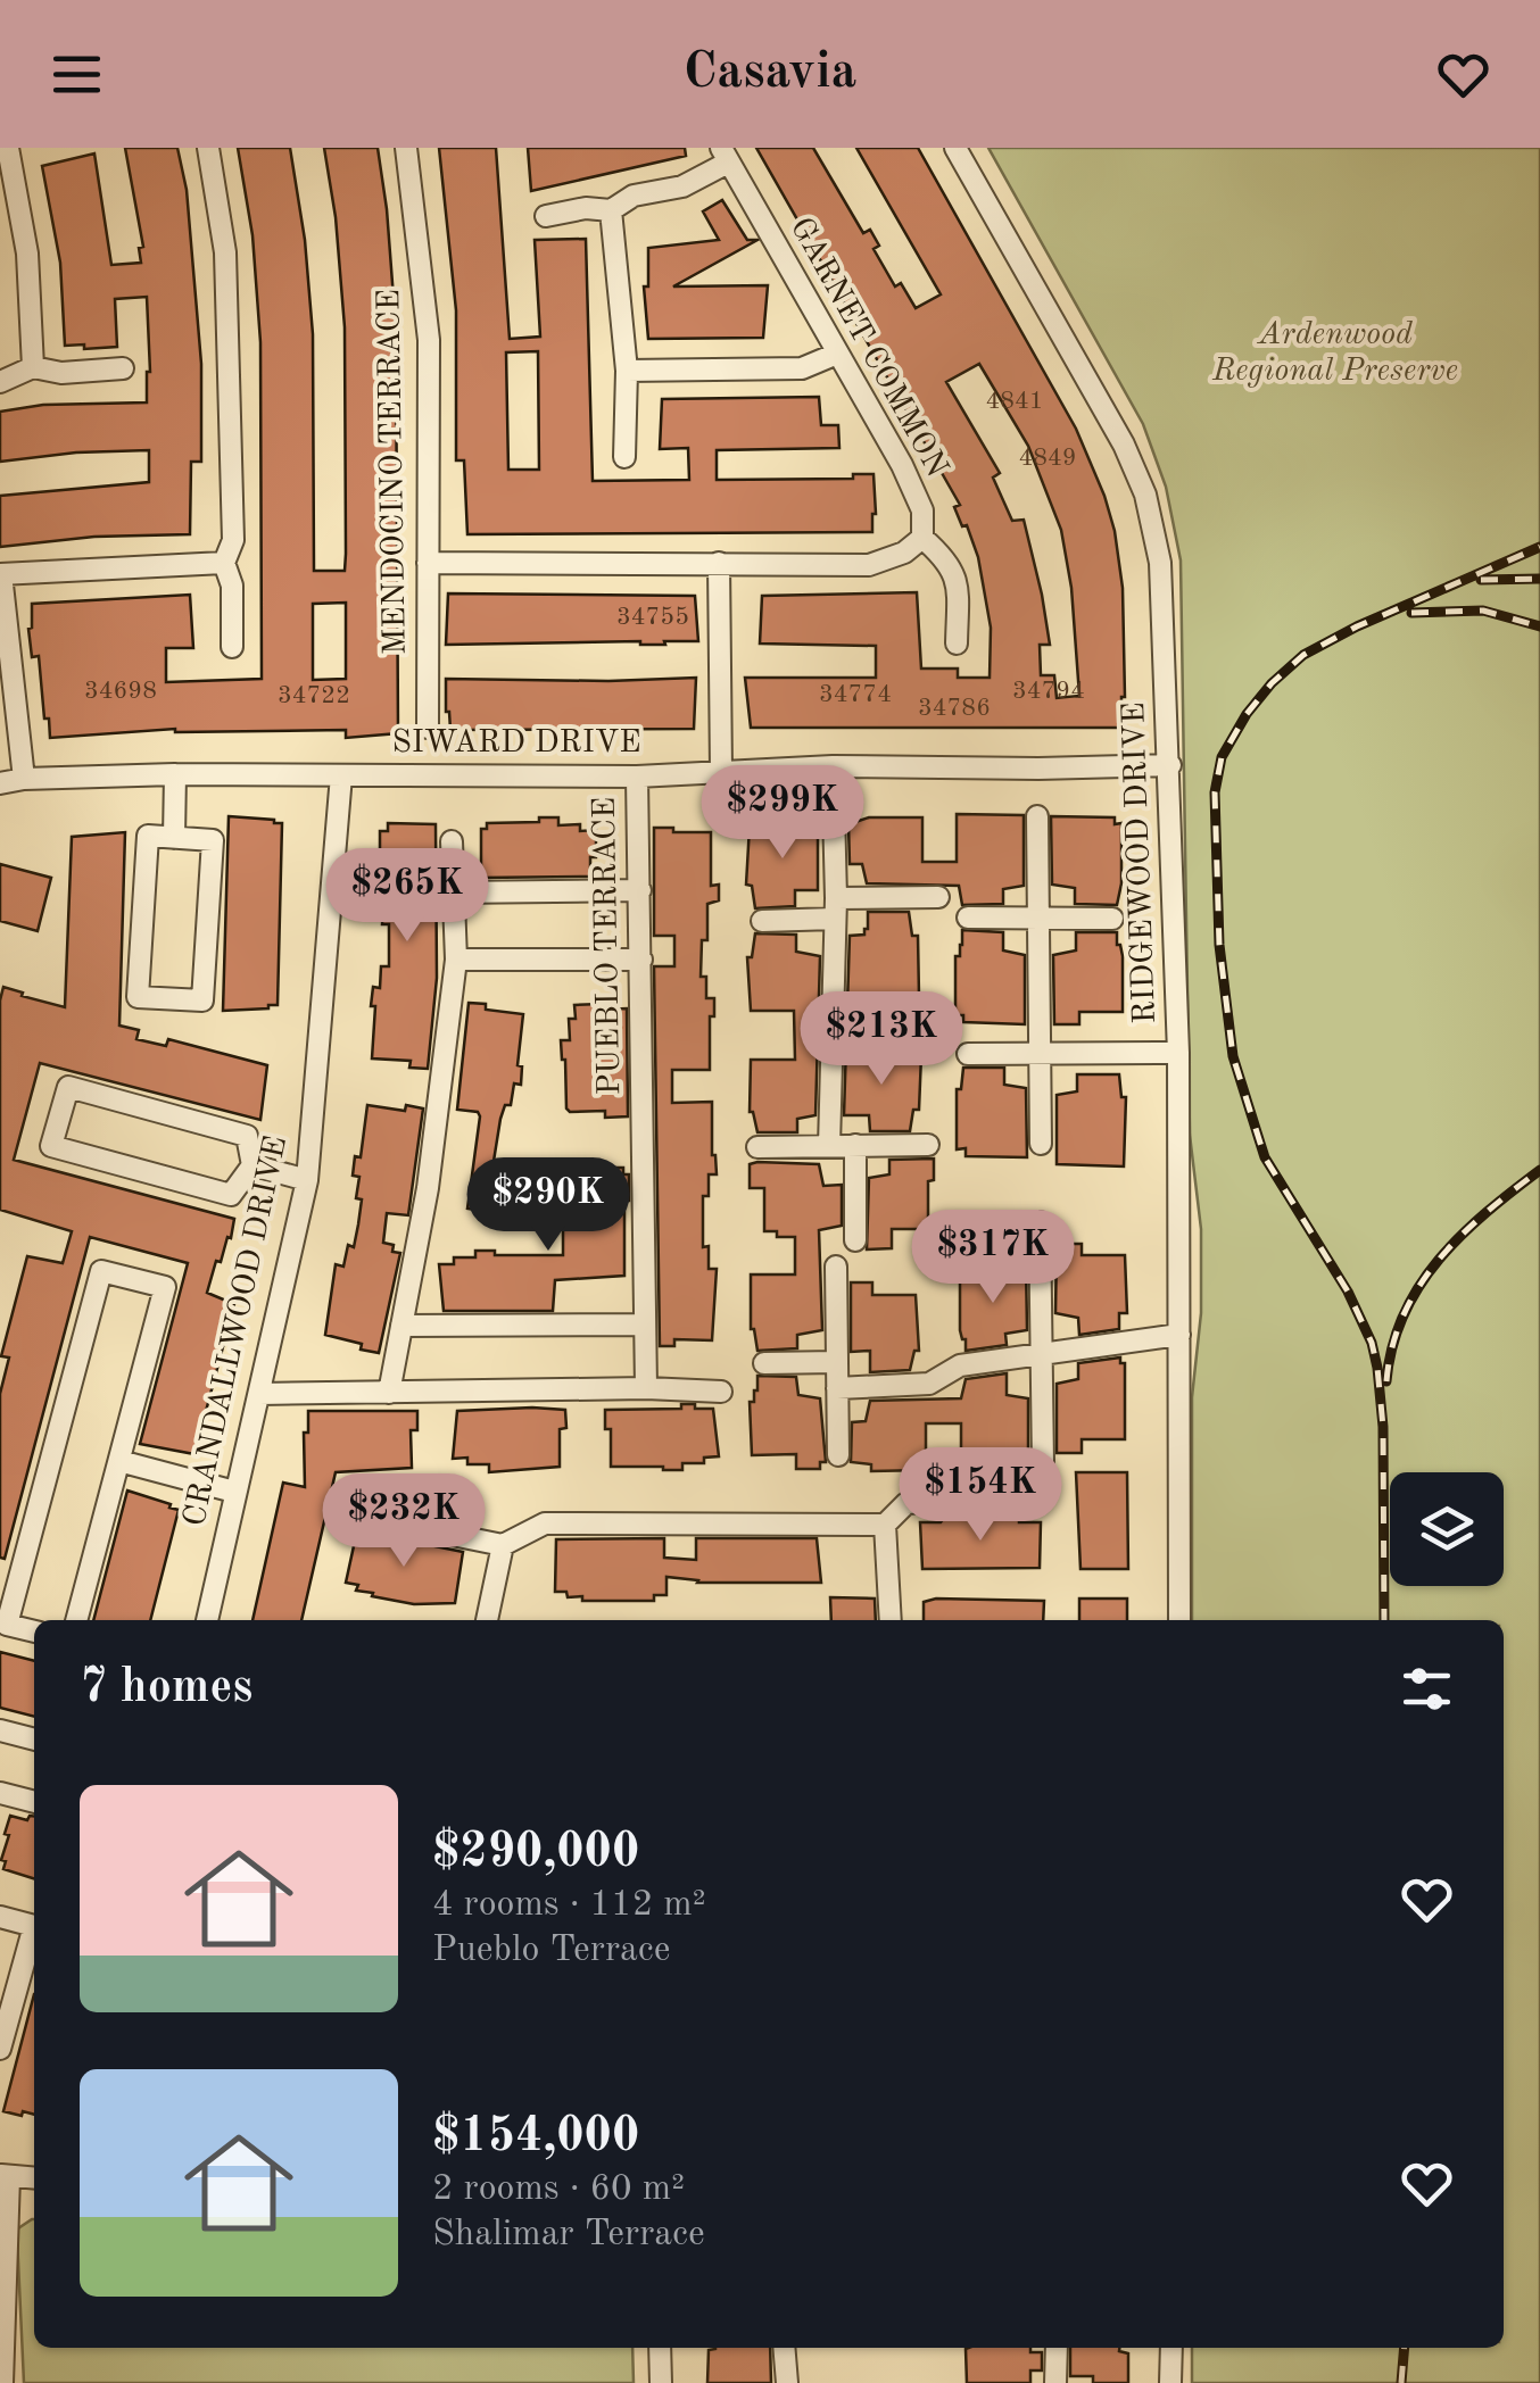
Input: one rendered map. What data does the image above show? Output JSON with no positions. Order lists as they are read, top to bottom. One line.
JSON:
{"streets":{"street":["GARNET COMMON","MENDOCINO TERRACE","SIWARD DRIVE","RIDGEWOOD DRIVE","PUEBLO TERRACE","CRANDALLWOOD DRIVE"]},"crossings":[["SIWARD DRIVE","RIDGEWOOD DRIVE"],["SIWARD DRIVE","PUEBLO TERRACE"],["SIWARD DRIVE","CRANDALLWOOD DRIVE"]],"parks":["Ardenwood Regional Preserve"],"house_numbers":["4841","4849","34755","34698","34794","34774","34722","34786"],"page":{"header":"Casavia","price":["$299K","$265K","$213K","$290K","$317K","$154K","$232K"],"heading":"7 homes","list":[{"name":"$290,000","note":"4 rooms · 112 m² · Pueblo Terrace"},{"name":"$154,000","note":"2 rooms · 60 m² · Shalimar Terrace"}]}}
